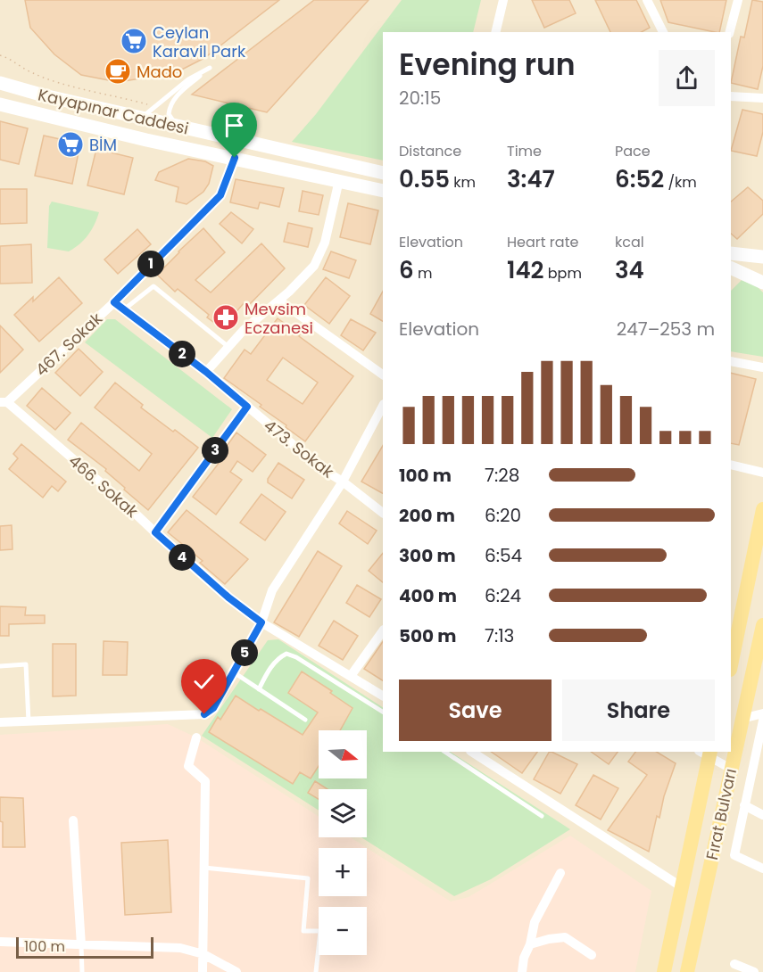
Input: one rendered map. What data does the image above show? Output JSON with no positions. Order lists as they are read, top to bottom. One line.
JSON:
{"streets":{"main road":["Kayapınar Caddesi","Fırat Bulvarı"],"street":["467. Sokak","473. Sokak","466. Sokak"]},"crossings":[["Kayapınar Caddesi","467. Sokak"],["467. Sokak","473. Sokak"],["467. Sokak","466. Sokak"]],"places":{"supermarket":["Ceylan Karavil Park","BİM"],"cafe":["Mado"],"pharmacy":["Mevsim Eczanesi"]},"scale_bar":"100 m","north":"right","page":{"heading":["Evening run","20:15"],"stats":[["Distance","0.55 km"],["Time","3:47"],["Pace","6:52 /km"],["Elevation","6 m"],["Heart rate","142 bpm"],["kcal","34"]],"pins":["1","2","3","4","5"],"chart":["Elevation","247–253 m"],"list":[{"name":"100 m","note":"7:28"},{"name":"200 m","note":"6:20"},{"name":"300 m","note":"6:54"},{"name":"400 m","note":"6:24"},{"name":"500 m","note":"7:13"}],"buttons":["Save","Share"],"map_buttons":["+","−"],"scale":"100 m"}}
